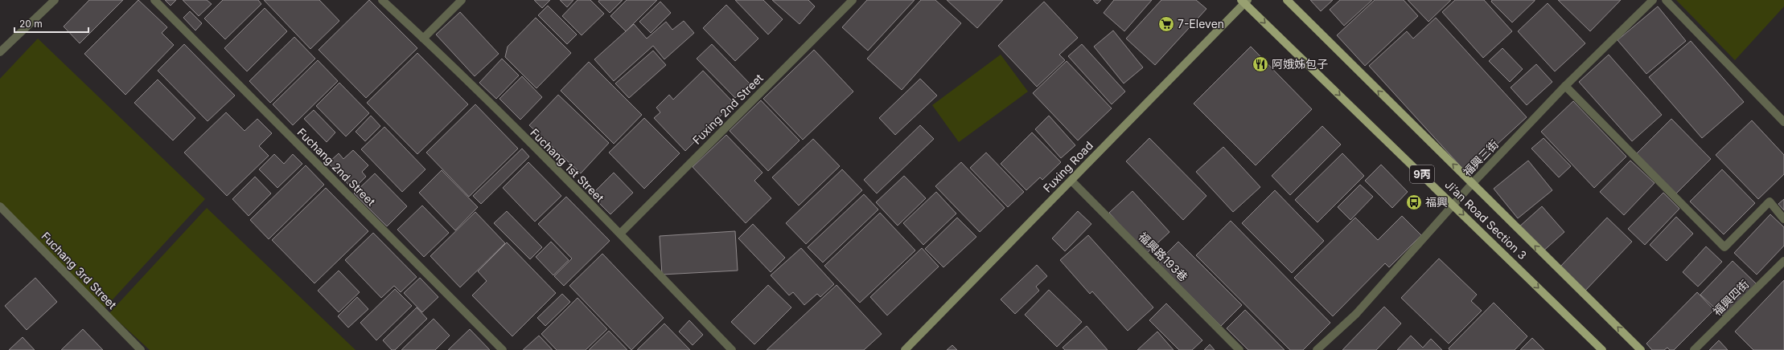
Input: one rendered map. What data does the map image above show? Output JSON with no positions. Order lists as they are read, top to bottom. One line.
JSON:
{"streets":{"main road":["9丙","Ji’an Road Section 3"],"street":["Fuxing 2nd Street","福興三街","Fuchang 1st Street","Fuchang 2nd Street","Fuxing Road","福興路193巷","Fuchang 3rd Street","福興四街"]},"crossings":[["Fuxing 2nd Street","Fuchang 1st Street"],["福興三街","Ji’an Road Section 3"],["Fuxing Road","Ji’an Road Section 3"],["Fuxing Road","福興路193巷"]],"places":{"supermarket":["7-Eleven"],"restaurant":["阿娥姊包子"],"bus stop":["福興"]},"scale_bar":"20 m"}
